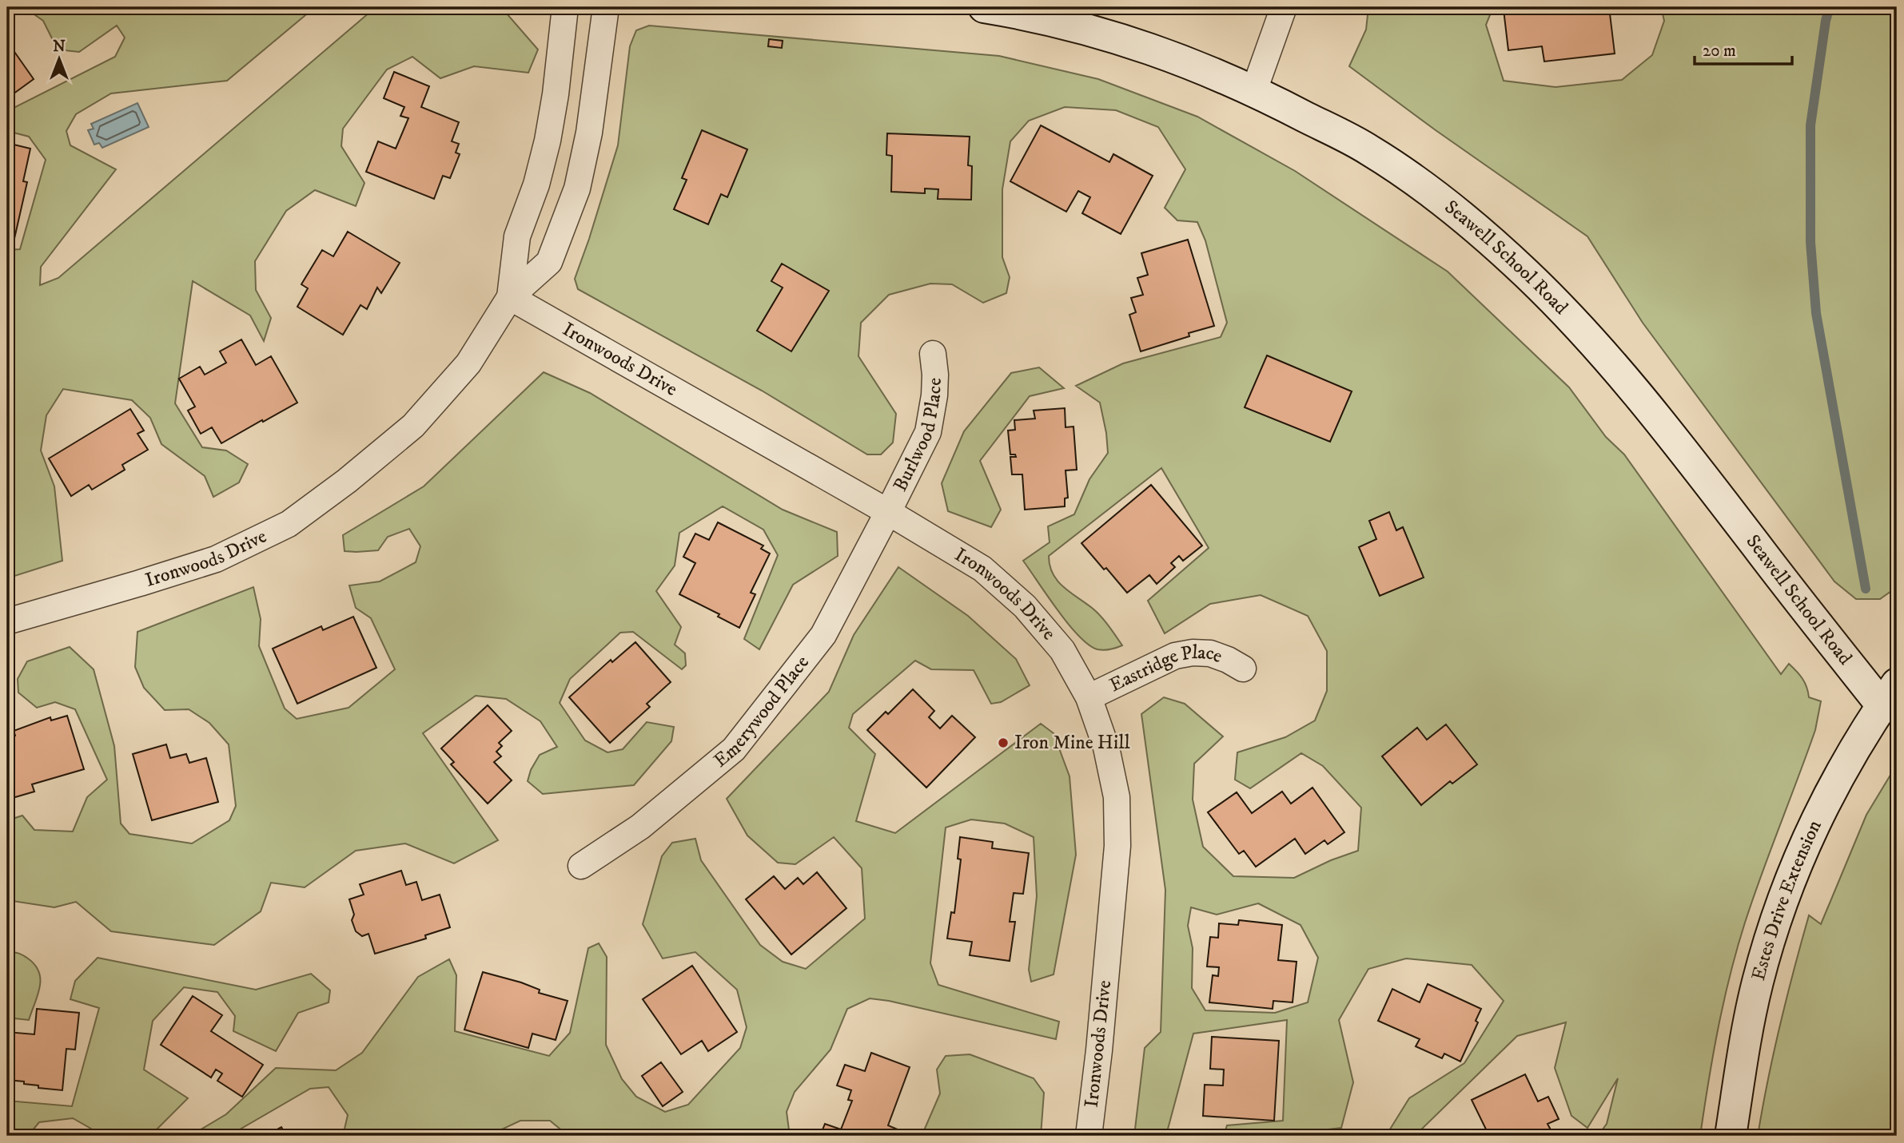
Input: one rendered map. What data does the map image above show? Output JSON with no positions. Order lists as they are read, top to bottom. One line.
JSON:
{"streets":{"street":["Seawell School Road","Ironwoods Drive","Burlwood Place","Eastridge Place","Emerywood Place","Estes Drive Extension"]},"crossings":[["Seawell School Road","Estes Drive Extension"],["Ironwoods Drive","Burlwood Place"],["Ironwoods Drive","Eastridge Place"],["Ironwoods Drive","Emerywood Place"],["Burlwood Place","Emerywood Place"]],"places":["Iron Mine Hill"],"scale_bar":"20 m","north":"top"}
